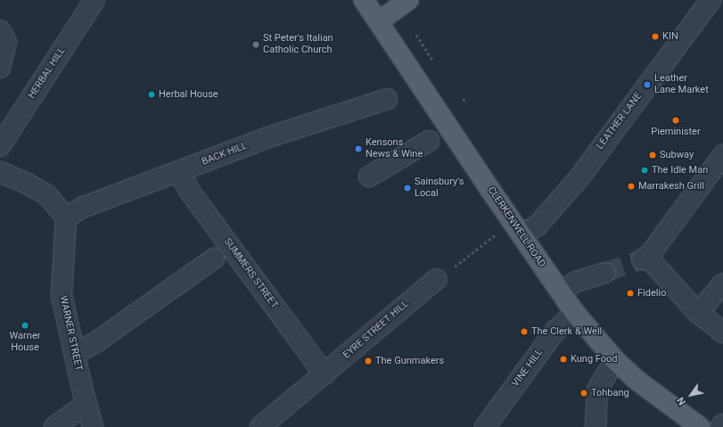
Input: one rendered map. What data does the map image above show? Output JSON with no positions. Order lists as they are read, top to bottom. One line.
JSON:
{"streets":{"main road":["CLERKENWELL ROAD"],"street":["HERBAL HILL","LEATHER LANE","BACK HILL","SUMMERS STREET","EYRE STREET HILL","WARNER STREET","VINE HILL"]},"crossings":[["LEATHER LANE","CLERKENWELL ROAD"],["BACK HILL","SUMMERS STREET"],["BACK HILL","WARNER STREET"],["CLERKENWELL ROAD","VINE HILL"],["SUMMERS STREET","EYRE STREET HILL"]],"places":["KIN","St Peter's Italian Catholic Church","Leather Lane Market","Herbal House","Pieminister","Kensons News & Wine","Subway","The Idle Man","Marrakesh Grill","Sainsbury's Local","Fidelio","Warner House","The Clerk & Well","Kung Food","The Gunmakers","Tohbang"],"north":"bottom left"}
